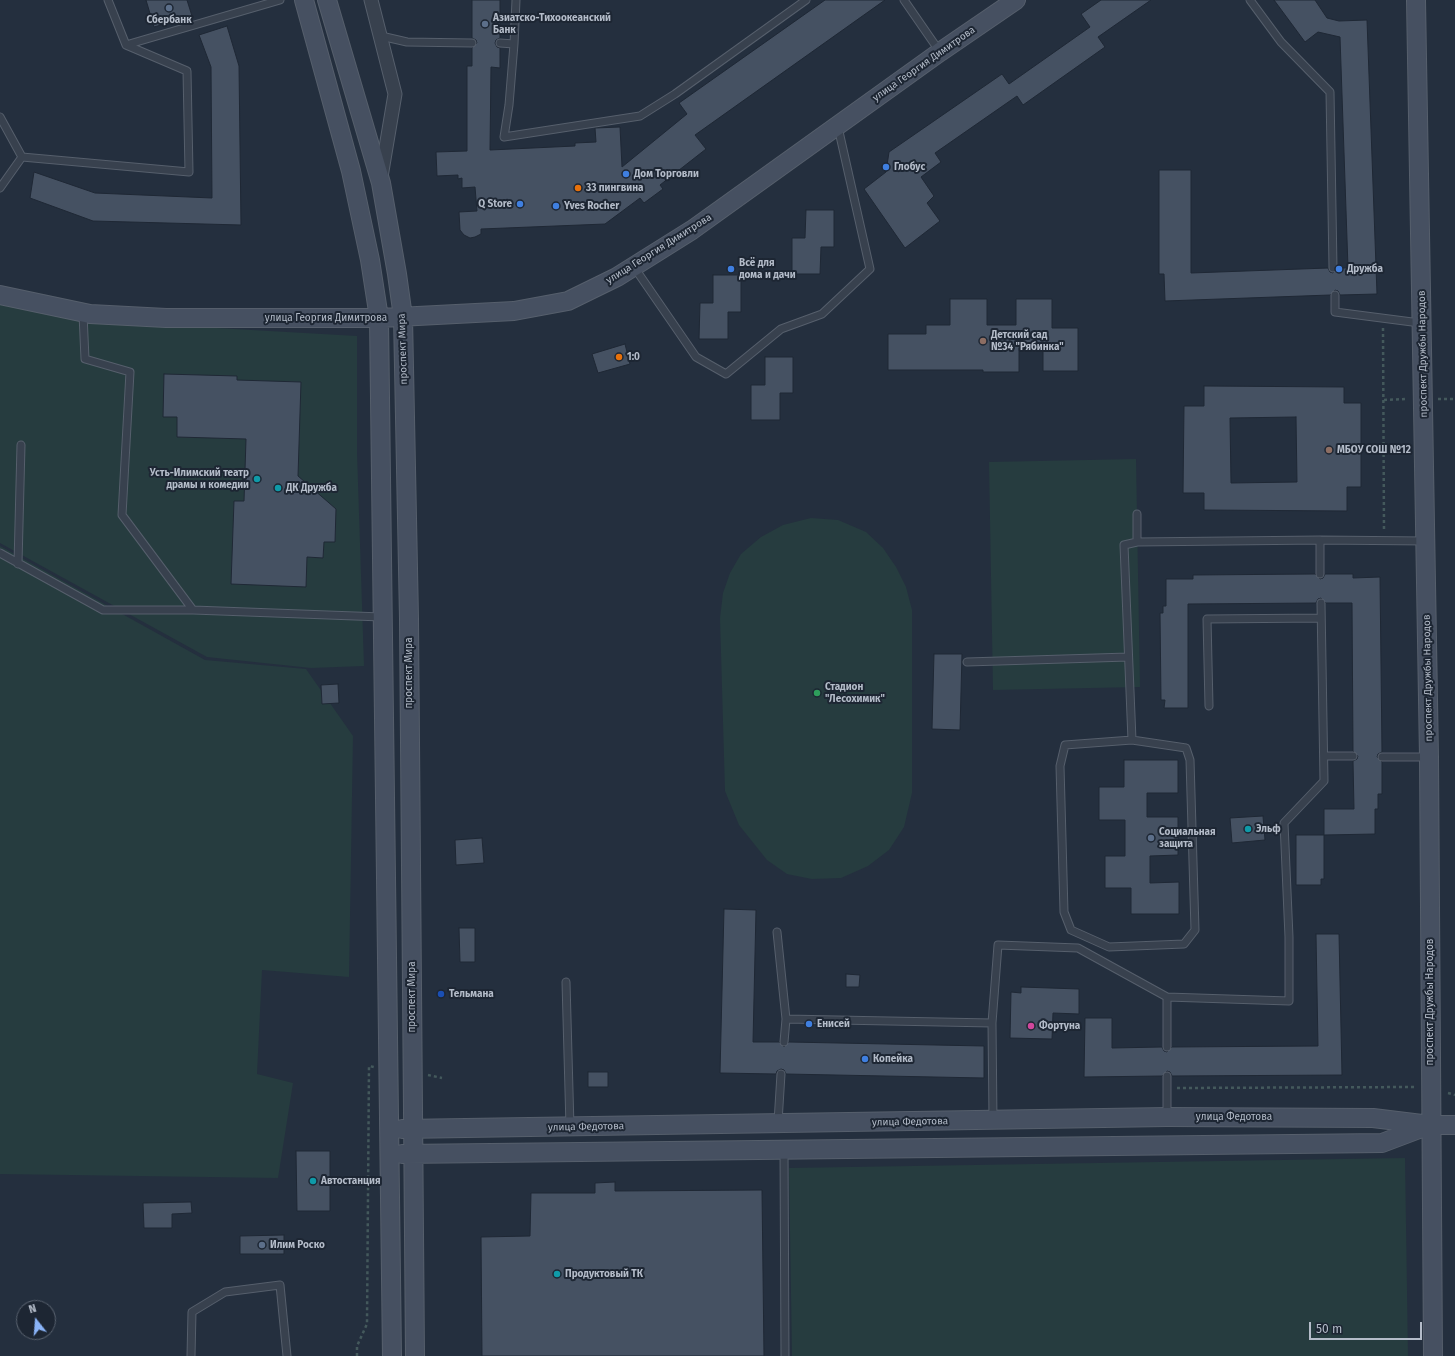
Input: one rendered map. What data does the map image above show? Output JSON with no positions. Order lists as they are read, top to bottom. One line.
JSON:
{"streets":{"street":["улица Георгия Димитрова","проспект Мира","проспект Дружбы Народов","улица Федотова"]},"crossings":[["улица Георгия Димитрова","проспект Мира"],["проспект Мира","улица Федотова"],["проспект Дружбы Народов","улица Федотова"]],"places":["Сбербанк","Азиатско-Тихоокеанский Банк","Глобус","Дом Торговли","33 пингвина","Q Store","Yves Rocher","Всё для дома и дачи","Дружба","Детский сад №34 \"Рябинка\"","1:0","МБОУ СОШ №12","Усть-Илимский театр драмы и комедии","ДК Дружба","Стадион \"Лесохимик\"","Эльф","Социальная защита","Тельмана","Енисей","Фортуна","Копейка","Автостанция","Илим Роско","Продуктовый ТК"],"scale_bar":"50 m","north":"top"}
